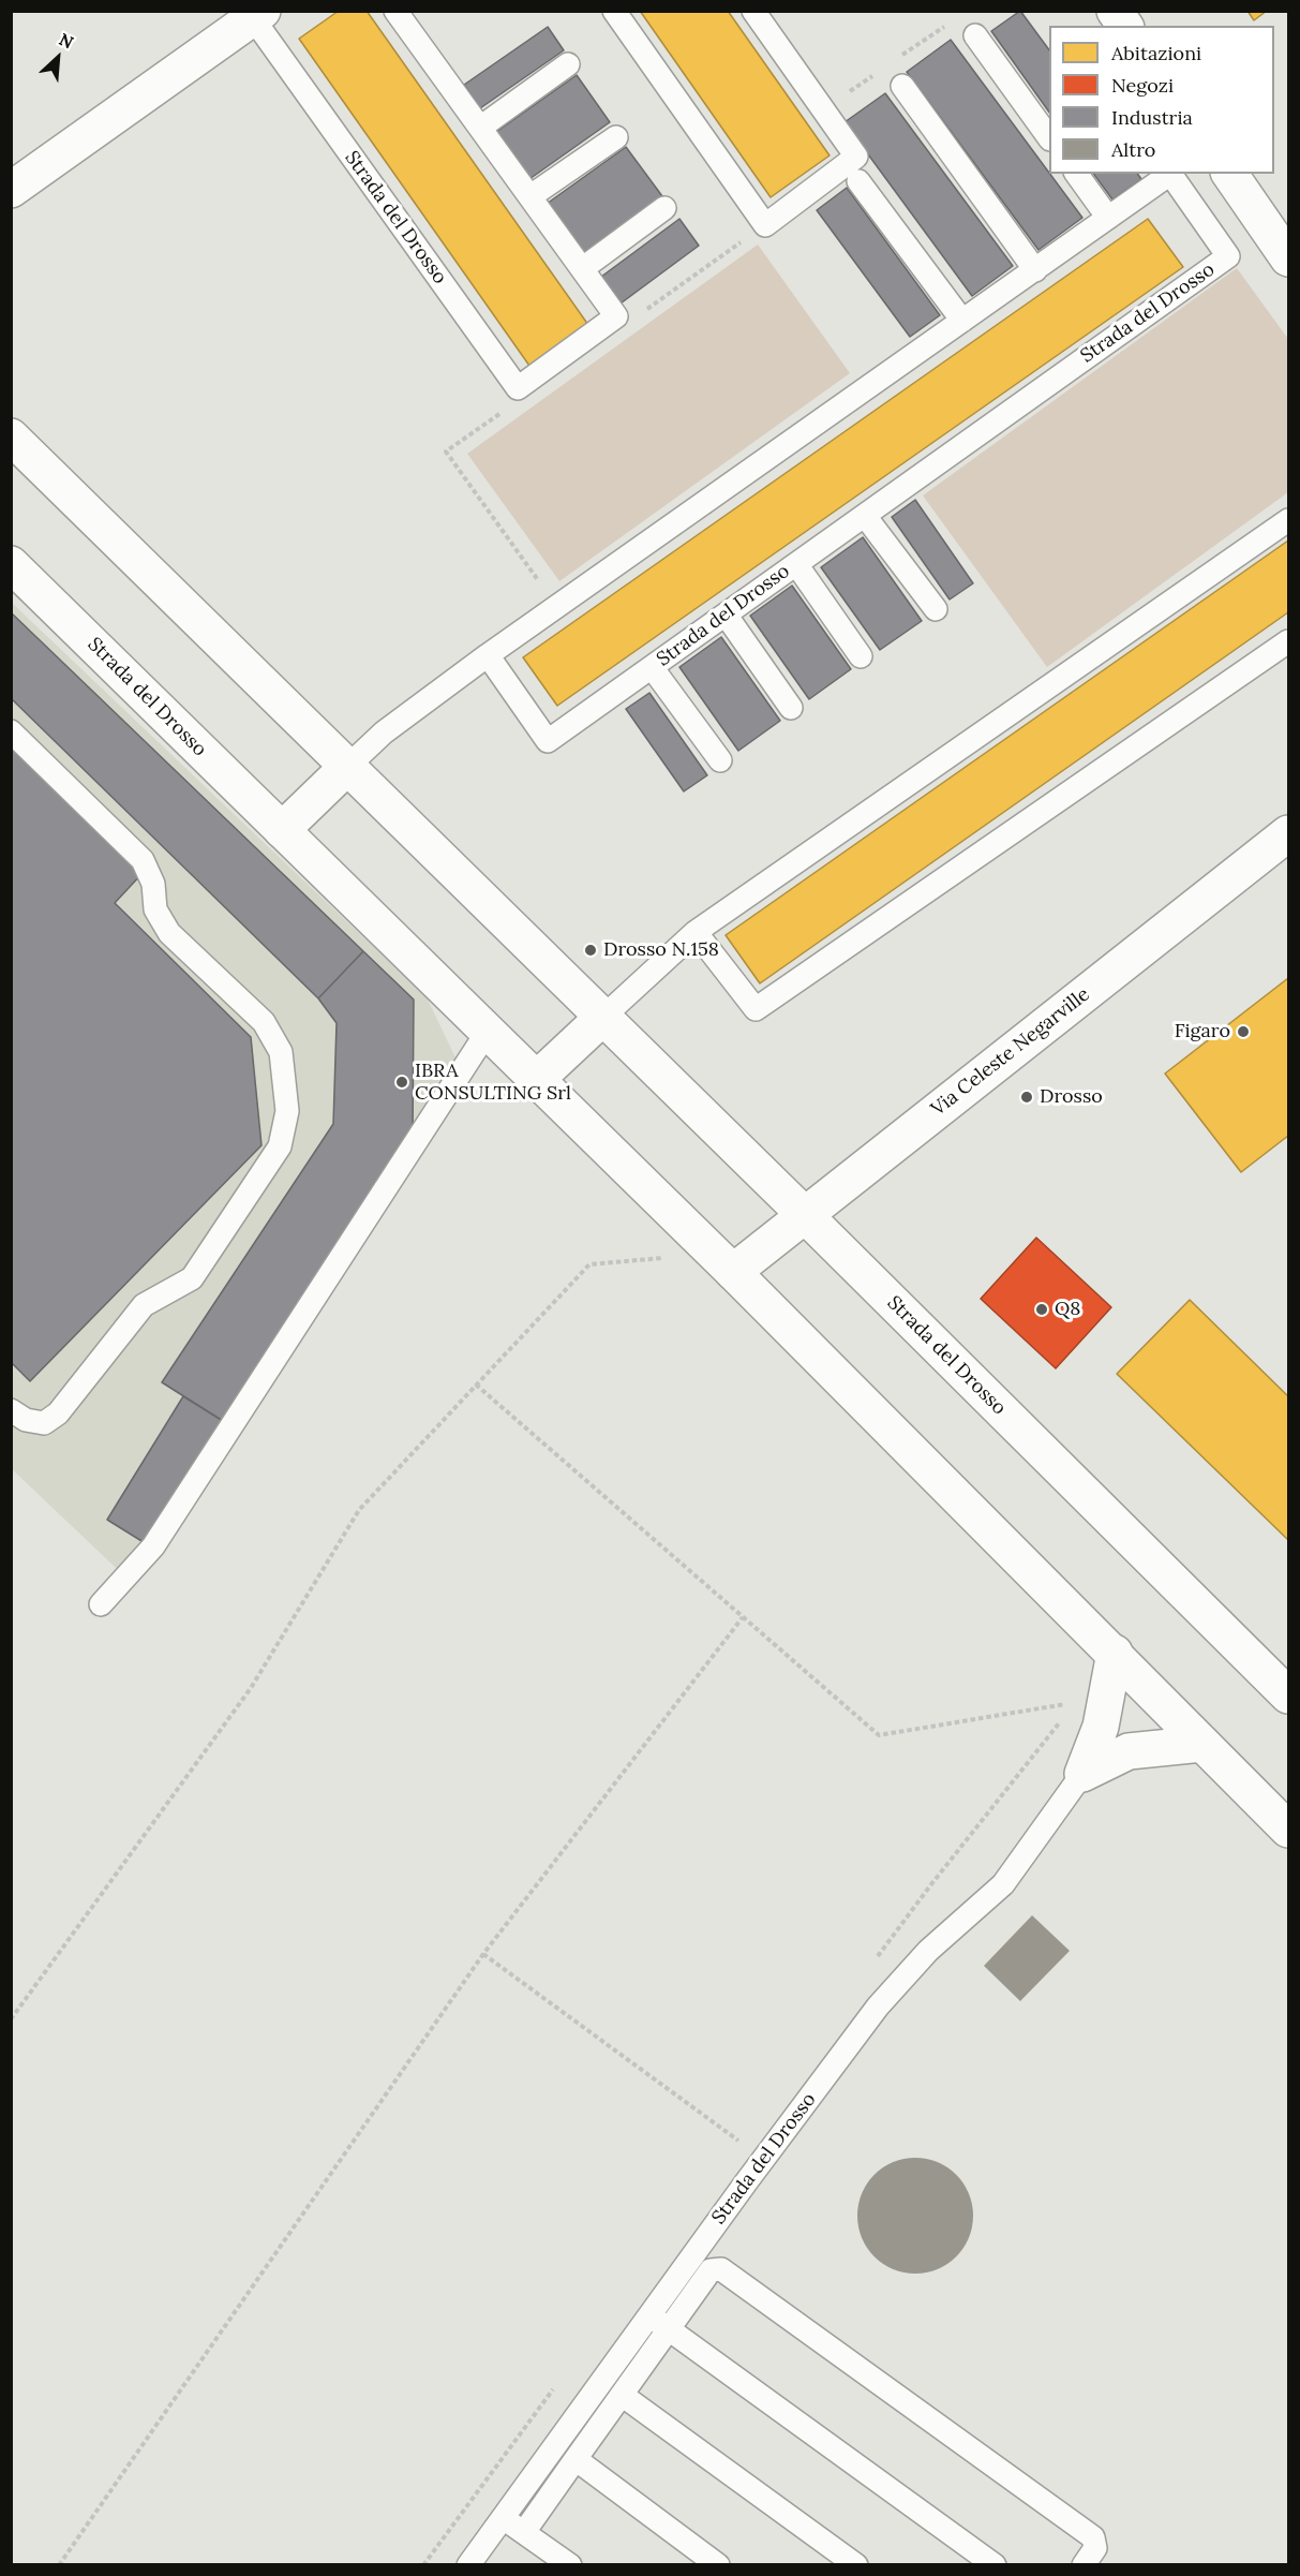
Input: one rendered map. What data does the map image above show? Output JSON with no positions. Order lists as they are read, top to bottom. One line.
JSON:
{"streets":{"street":["Strada del Drosso","Via Celeste Negarville"]},"crossings":[["Strada del Drosso","Via Celeste Negarville"]],"places":["Drosso N.158","Figaro","IBRA CONSULTING Srl","Drosso","Q8"],"legend":["Abitazioni","Negozi","Industria","Altro"],"north":"top right"}
